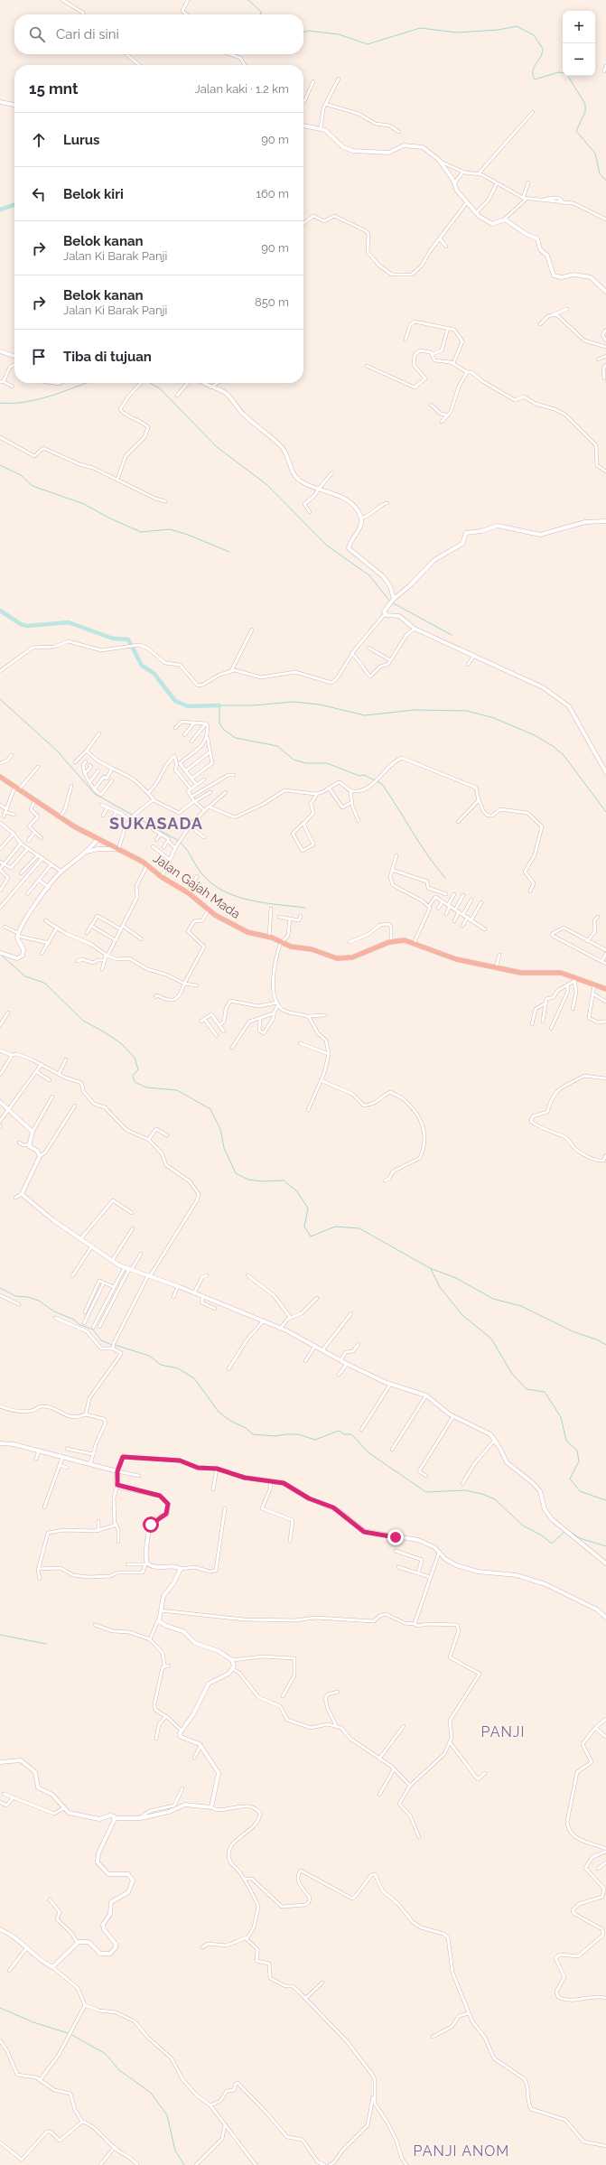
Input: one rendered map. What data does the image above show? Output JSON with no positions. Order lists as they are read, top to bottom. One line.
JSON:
{"streets":{"highway":["Jalan Gajah Mada"]},"districts":["SUKASADA","PANJI","PANJI ANOM"],"page":{"map_buttons":["+","−"],"search":"Cari di sini","heading":["15 mnt","Jalan kaki · 1.2 km"],"list":[["Lurus","90 m"],["Belok kiri","160 m"],["Belok kanan","Jalan Ki Barak Panji","90 m"],["Belok kanan","Jalan Ki Barak Panji","850 m"],"Tiba di tujuan"]}}
